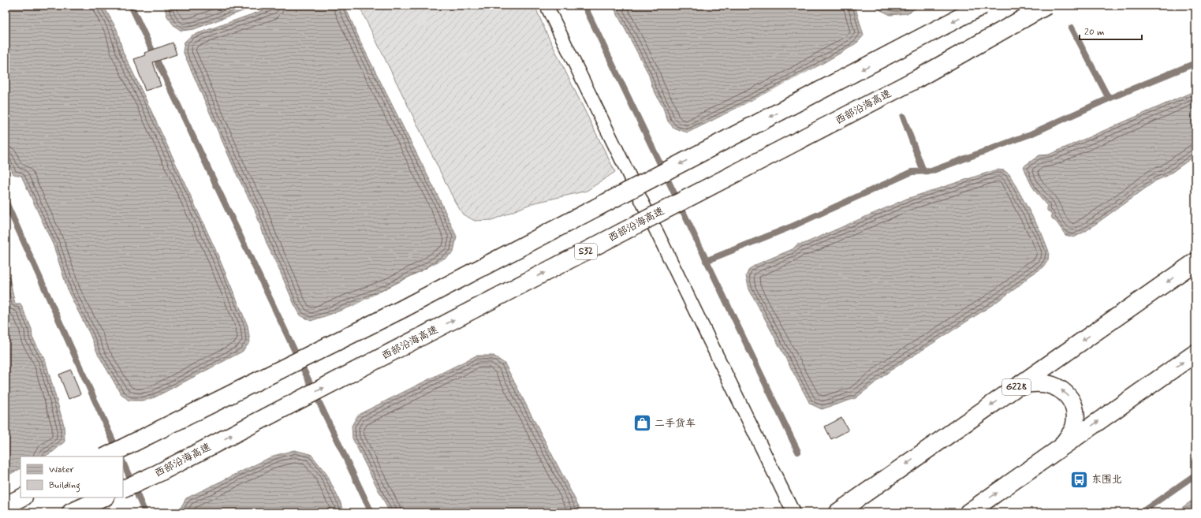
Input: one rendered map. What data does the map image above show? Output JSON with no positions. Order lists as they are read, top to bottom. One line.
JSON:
{"streets":{"highway":["西部沿海高速","S32","G228"]},"places":{"shop":["二手货车"],"bus stop":["东围北"]},"legend":["Water","Building"],"scale_bar":"20 m"}
